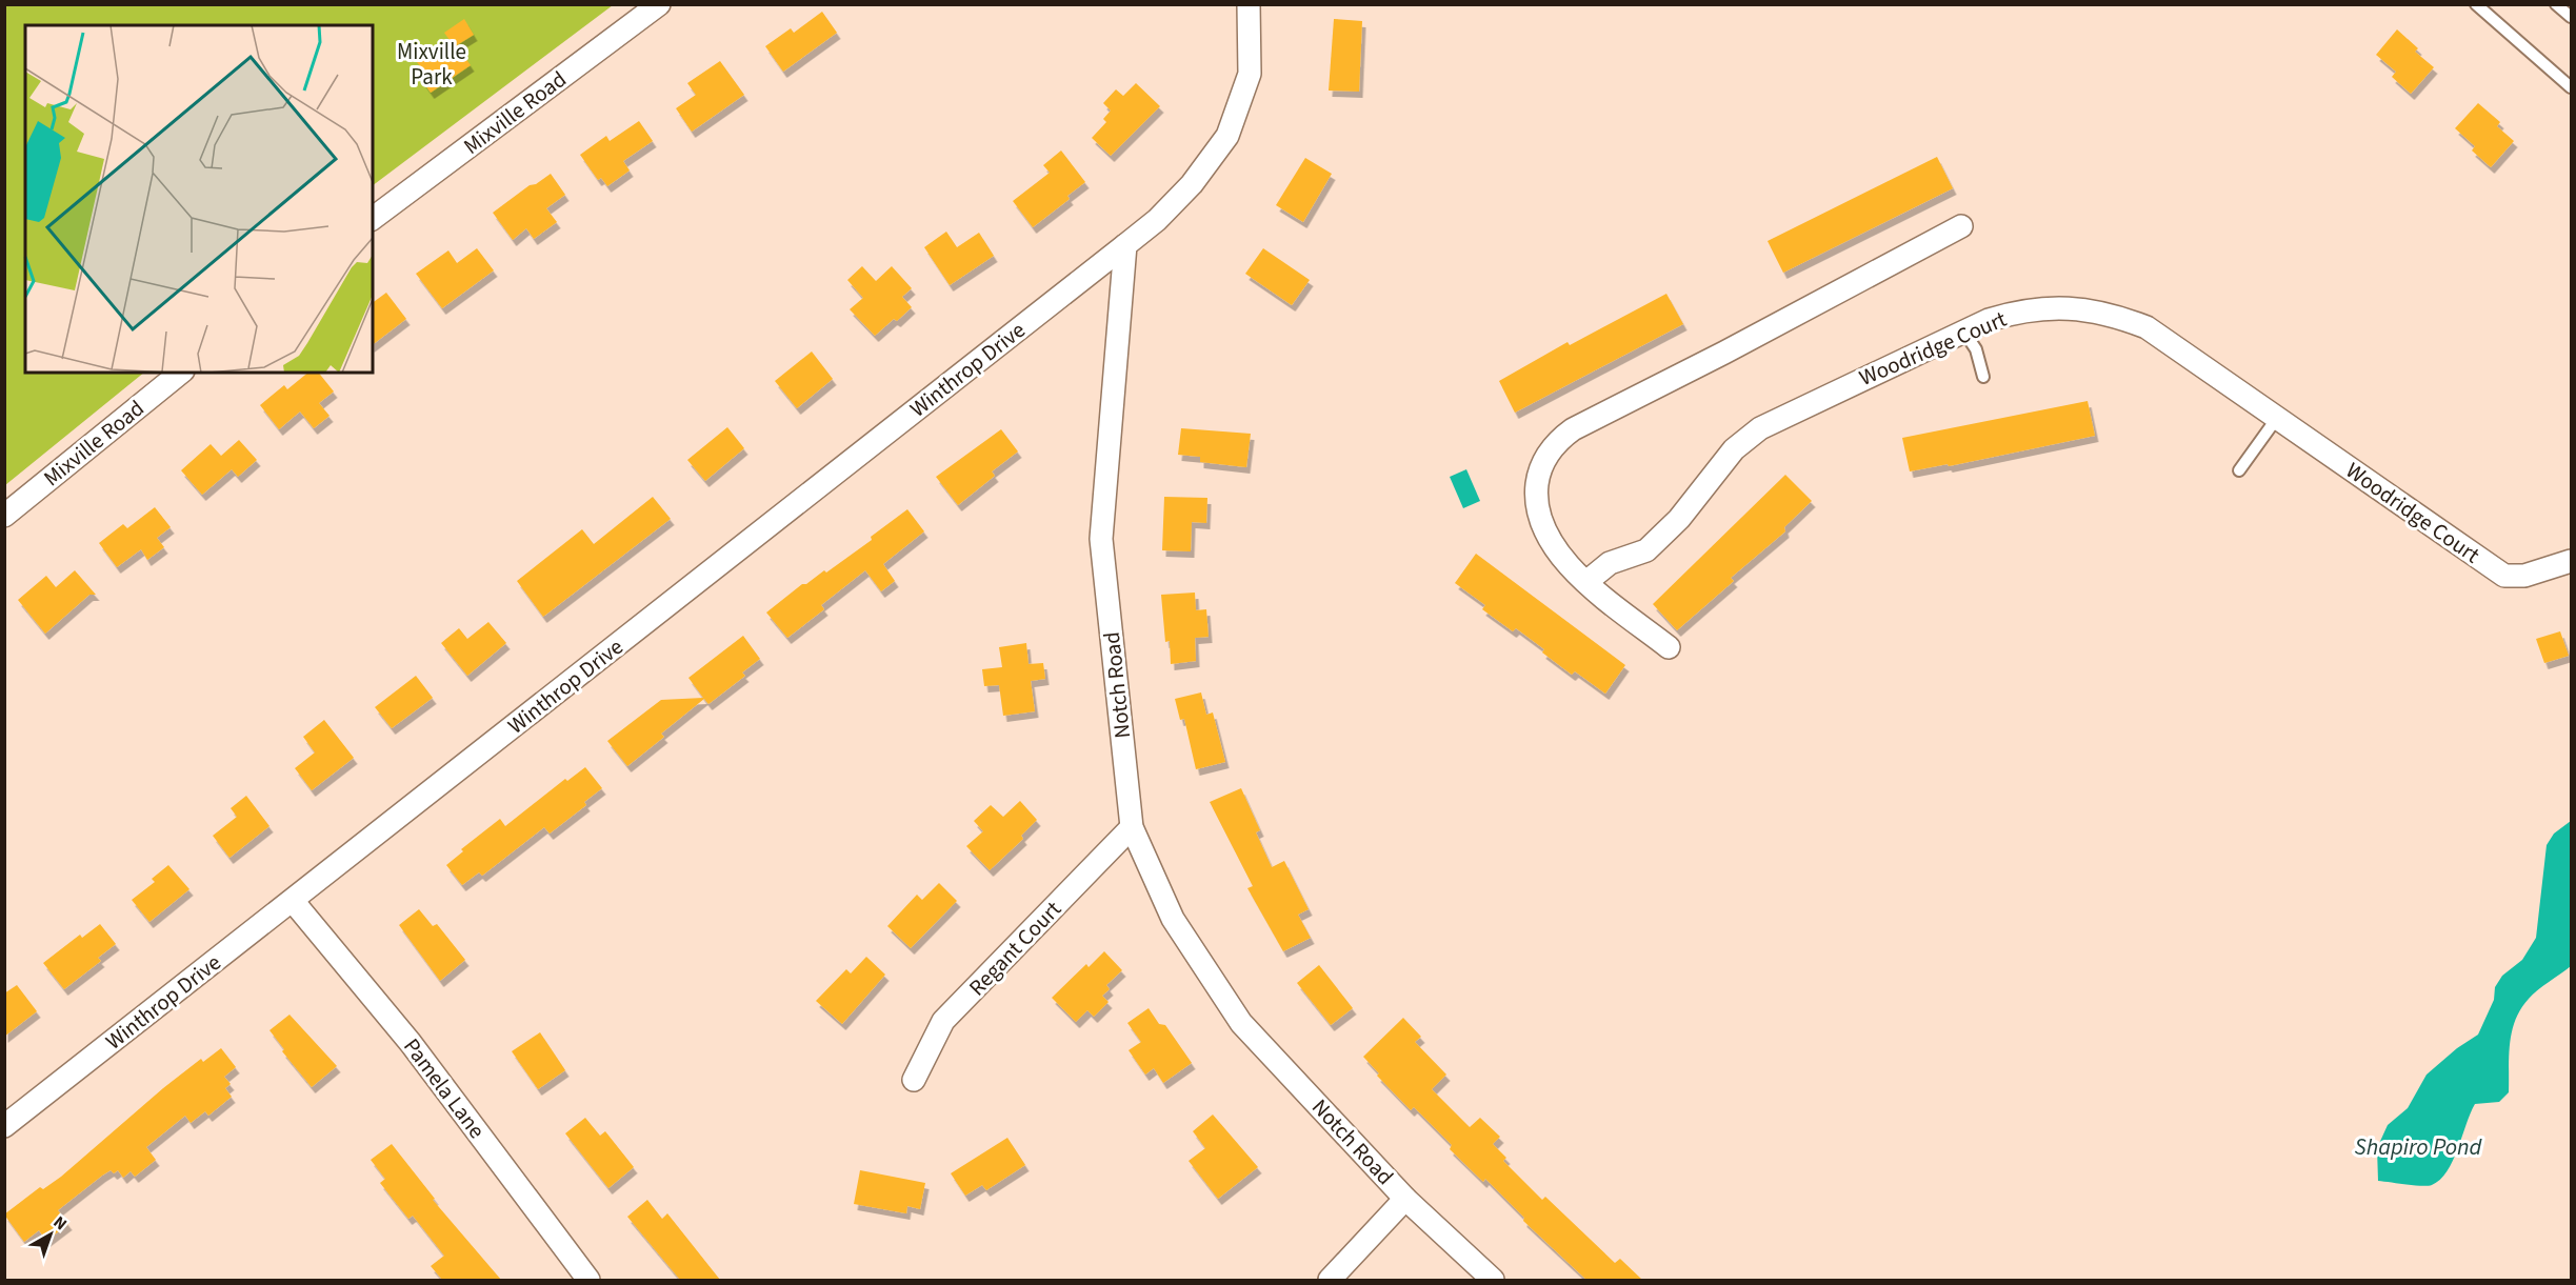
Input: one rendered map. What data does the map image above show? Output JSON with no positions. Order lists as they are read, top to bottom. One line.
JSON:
{"streets":{"street":["Mixville Road","Woodridge Court","Winthrop Drive","Notch Road","Regant Court","Pamela Lane"]},"crossings":[["Winthrop Drive","Notch Road"],["Winthrop Drive","Pamela Lane"],["Notch Road","Regant Court"]],"water":["Shapiro Pond"],"parks":["Mixville Park"],"north":"top right"}
